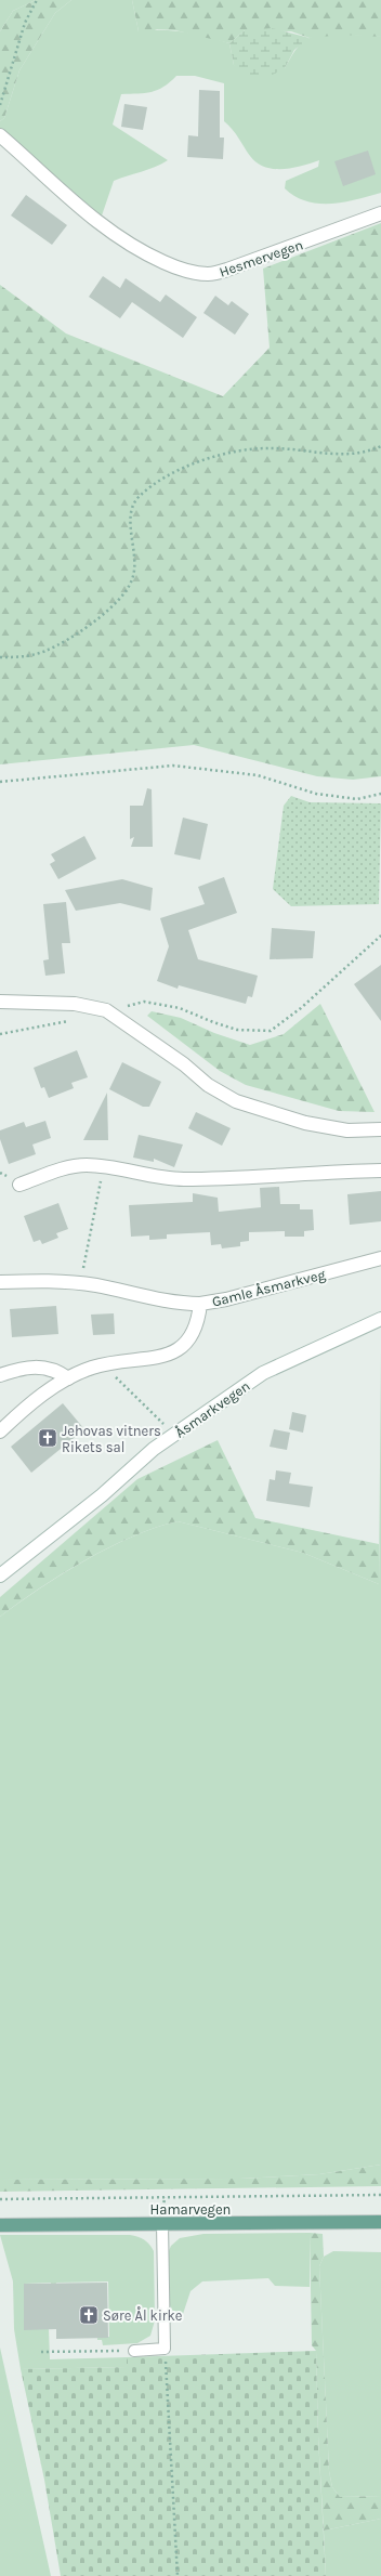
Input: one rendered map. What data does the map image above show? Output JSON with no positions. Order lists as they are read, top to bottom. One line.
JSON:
{"streets":{"main road":["Hamarvegen"],"street":["Hesmervegen","Gamle Åsmarkveg","Åsmarkvegen"]},"places":{"church":["Jehovas vitners Rikets sal","Søre Ål kirke"]}}
